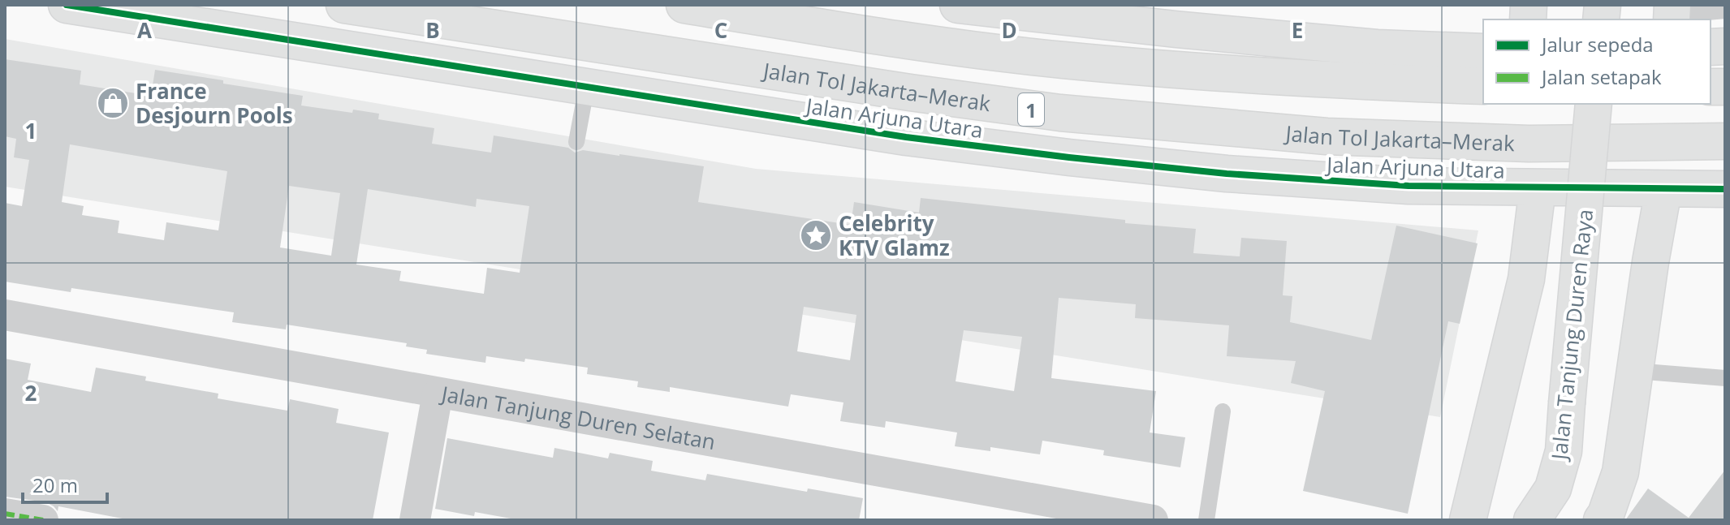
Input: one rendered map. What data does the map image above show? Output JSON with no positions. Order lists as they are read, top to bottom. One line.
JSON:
{"streets":{"main road":["Jalan Tol Jakarta–Merak","1","Jalan Arjuna Utara","Jalan Tanjung Duren Raya"],"street":["Jalan Tanjung Duren Selatan"]},"places":{"shop":["France Desjourn Pools"],"place":["Celebrity KTV Glamz"]},"legend":["Jalur sepeda","Jalan setapak"],"scale_bar":"20 m","grid":{"columns":["A","B","C","D","E"],"rows":["1","2"]}}
